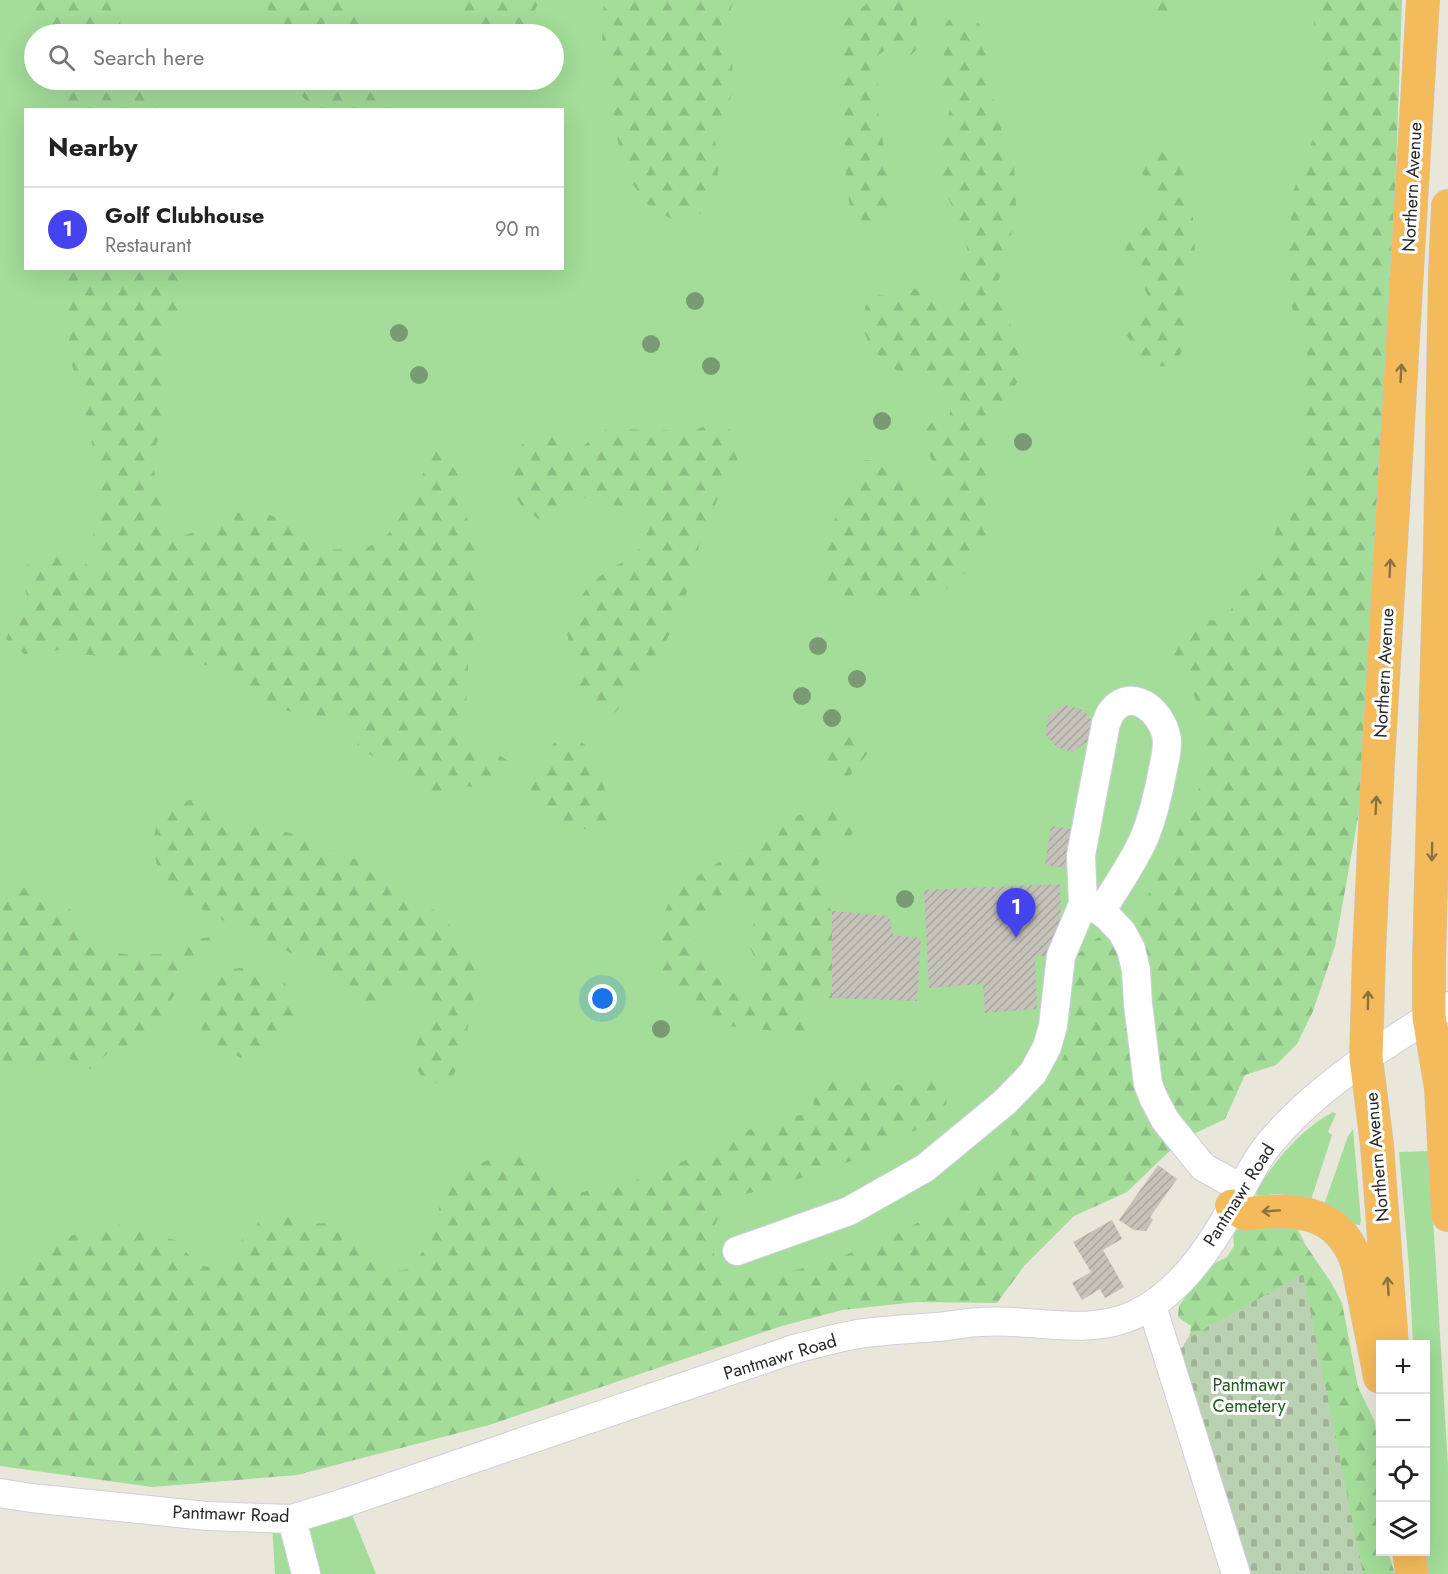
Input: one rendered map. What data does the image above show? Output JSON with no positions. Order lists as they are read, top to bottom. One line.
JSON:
{"streets":{"highway":["Northern Avenue"],"street":["Pantmawr Road"]},"crossings":[["Northern Avenue","Pantmawr Road"]],"parks":["Pantmawr Cemetery"],"page":{"search":"Search here","heading":"Nearby","list":[{"mark":"1","name":"Golf Clubhouse","note":"Restaurant","value":"90 m"}],"pins":"1","map_buttons":["+","−"]}}
